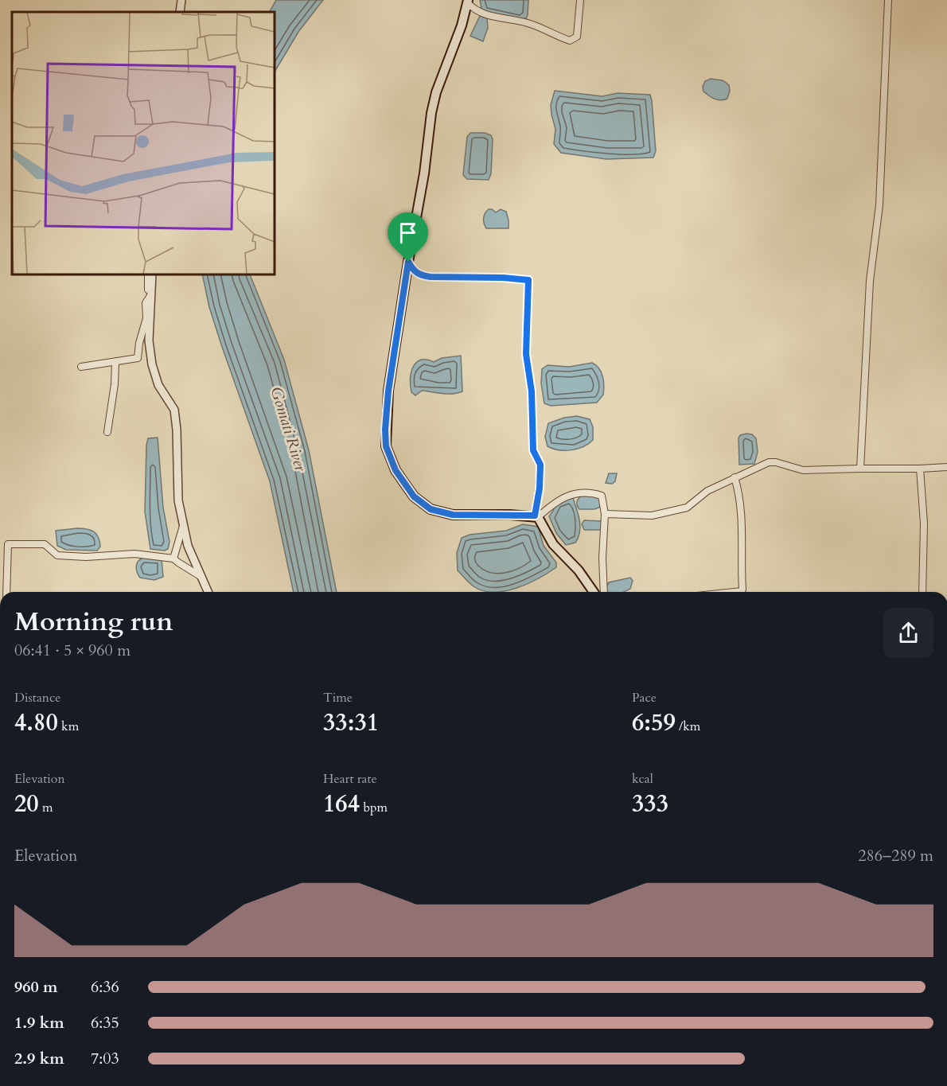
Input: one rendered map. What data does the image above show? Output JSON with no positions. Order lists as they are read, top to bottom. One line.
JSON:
{"water":["Gomati River"],"page":{"heading":["Morning run","06:41 · 5 × 960 m"],"stats":[["Distance","4.80 km"],["Time","33:31"],["Pace","6:59 /km"],["Elevation","20 m"],["Heart rate","164 bpm"],["kcal","333"]],"chart":["Elevation","286–289 m"],"list":[{"name":"960 m","note":"6:36"},{"name":"1.9 km","note":"6:35"},{"name":"2.9 km","note":"7:03"}]}}
